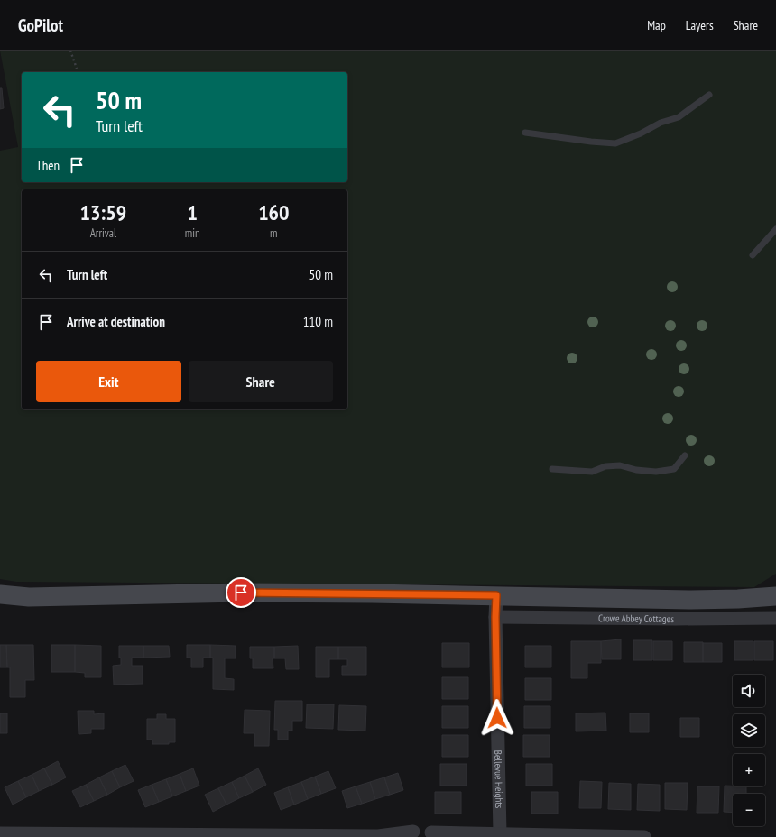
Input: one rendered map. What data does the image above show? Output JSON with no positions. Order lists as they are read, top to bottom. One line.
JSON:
{"streets":{"street":["Crowe Abbey Cottages","Bellevue Heights"]},"crossings":[["Crowe Abbey Cottages","Bellevue Heights"]],"page":{"header":"GoPilot","nav":["Map","Layers","Share"],"turn":["50 m","Turn left"],"then":"Then","eta":["13:59","Arrival","1","min","160","m"],"list":[{"name":"Turn left","value":"50 m"},{"name":"Arrive at destination","value":"110 m"}],"buttons":["Exit","Share"],"map_buttons":["+","−"]}}
